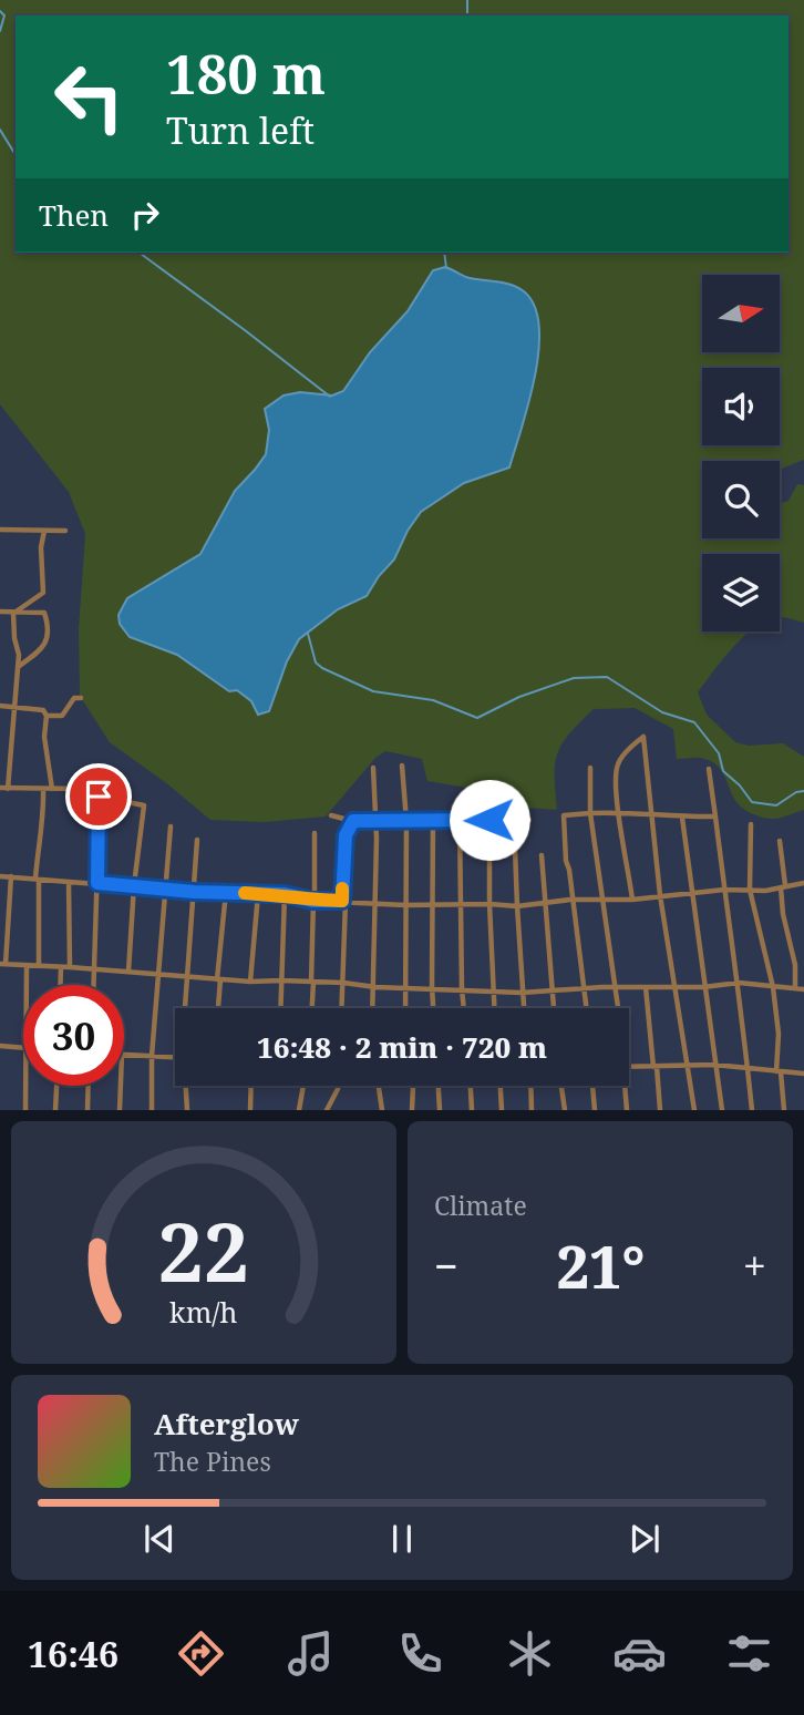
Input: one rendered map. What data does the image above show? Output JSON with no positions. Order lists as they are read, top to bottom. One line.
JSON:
{"north":"right","page":{"turn":["180 m","Turn left"],"then":"Then","limit":"30","trip":"16:48 · 2 min · 720 m","tile":"Climate","heat":["−","21°","+"],"song":["Afterglow","The Pines"],"tabs":"16:46","gauge":["22","km/h"]}}
